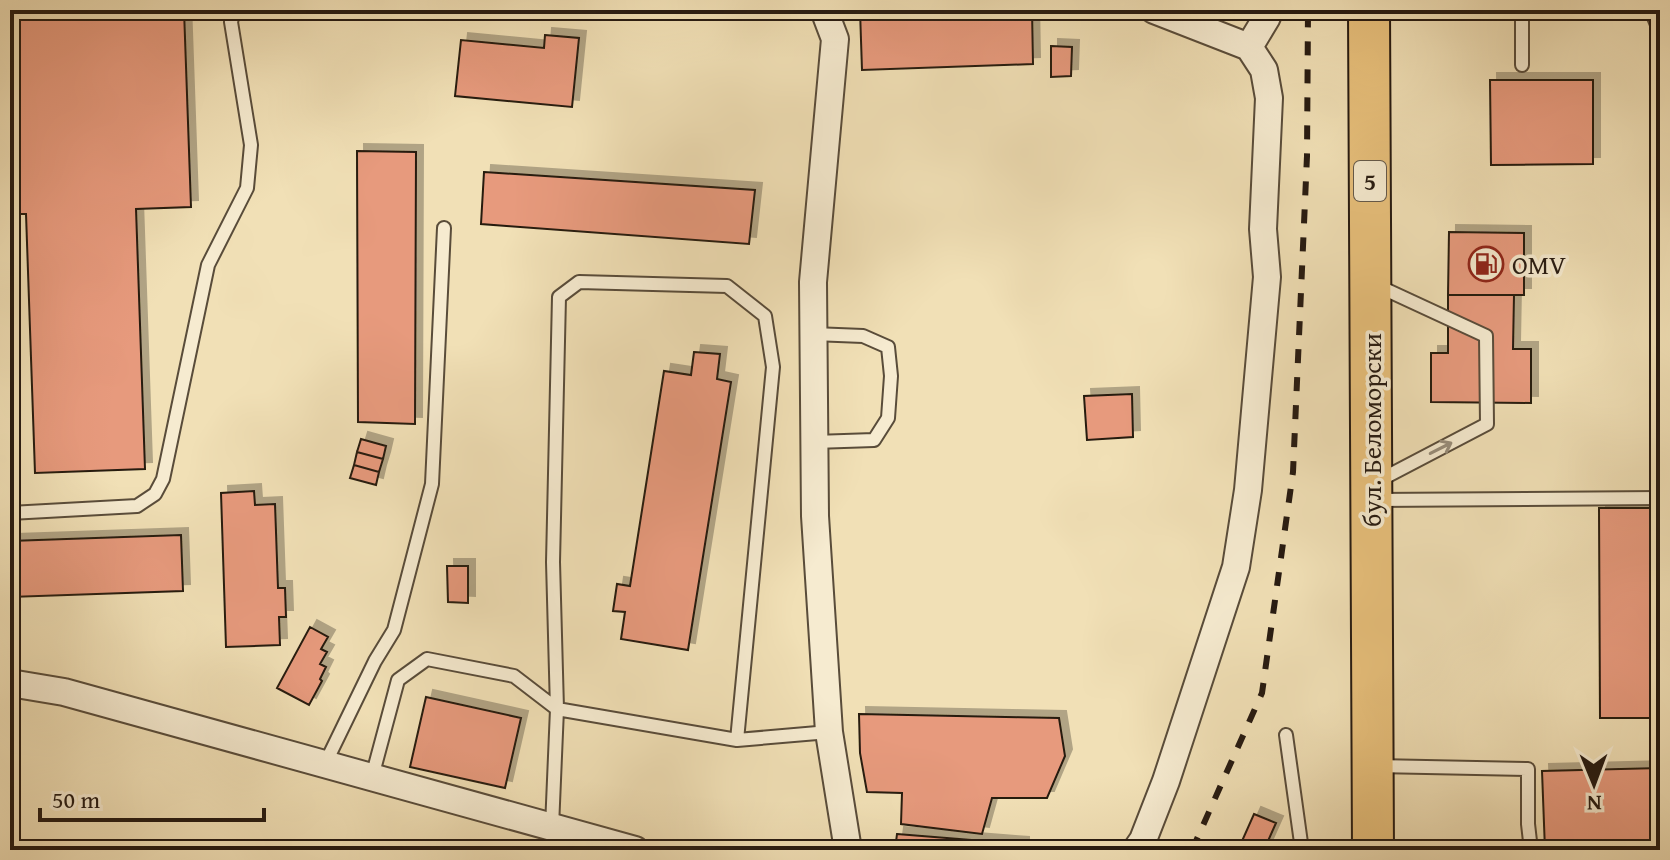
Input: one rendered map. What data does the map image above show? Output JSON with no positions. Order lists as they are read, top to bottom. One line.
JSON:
{"streets":{"main road":["5","бул. Беломорски"]},"places":{"fuel station":["OMV"]},"scale_bar":"50 m","north":"bottom"}
